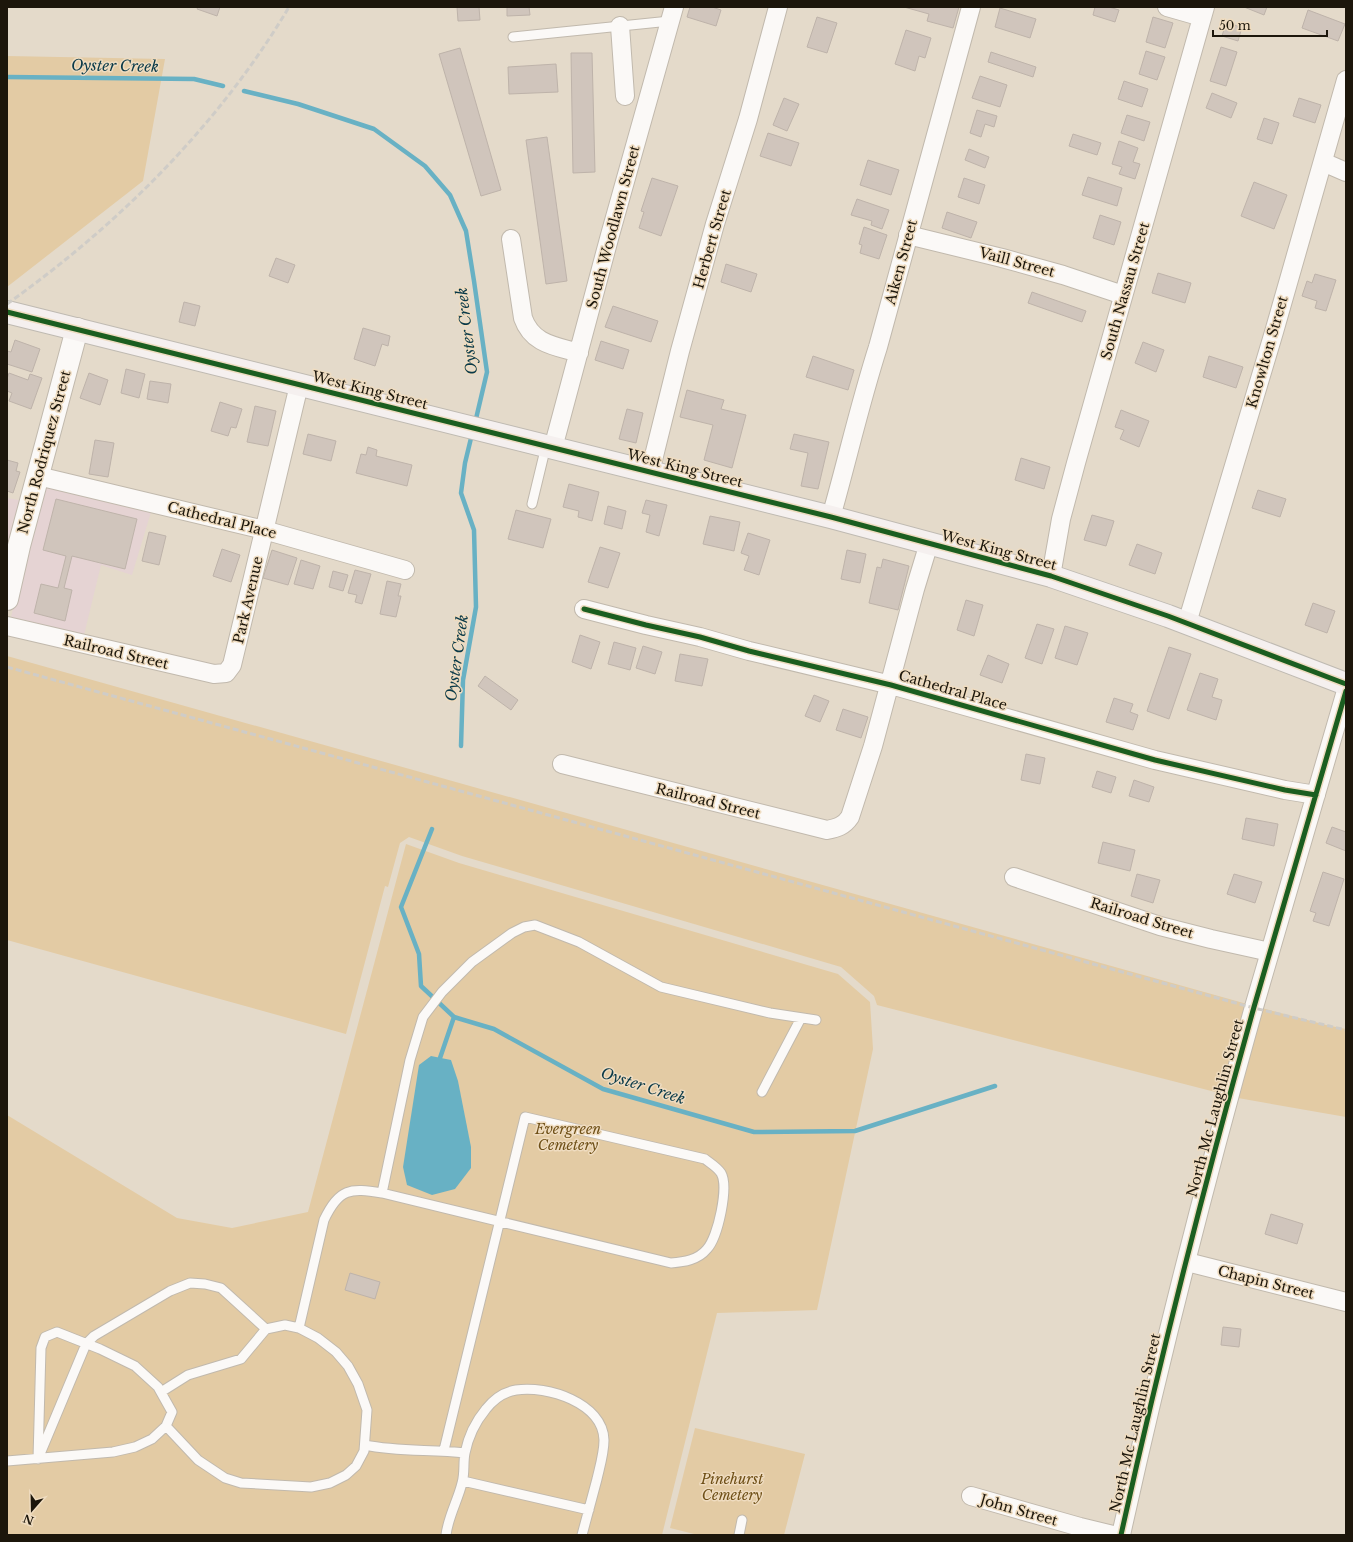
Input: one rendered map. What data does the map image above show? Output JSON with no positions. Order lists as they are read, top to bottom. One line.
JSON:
{"streets":{"main road":["West King Street"],"street":["South Woodlawn Street","Herbert Street","Aiken Street","Vaill Street","South Nassau Street","Knowlton Street","North Rodriquez Street","Cathedral Place","Park Avenue","Railroad Street","North Mc Laughlin Street","Chapin Street","John Street"]},"crossings":[["South Woodlawn Street","West King Street"],["Herbert Street","West King Street"],["Aiken Street","Vaill Street"],["Aiken Street","West King Street"],["Vaill Street","South Nassau Street"],["South Nassau Street","West King Street"],["Knowlton Street","West King Street"],["West King Street","North Rodriquez Street"],["West King Street","Park Avenue"],["North Rodriquez Street","Cathedral Place"],["Cathedral Place","Park Avenue"],["Cathedral Place","Railroad Street"],["Cathedral Place","North Mc Laughlin Street"],["Park Avenue","Railroad Street"],["Railroad Street","North Mc Laughlin Street"],["North Mc Laughlin Street","Chapin Street"]],"water":["Oyster Creek"],"parks":["Evergreen Cemetery","Pinehurst Cemetery"],"scale_bar":"50 m","north":"bottom"}
